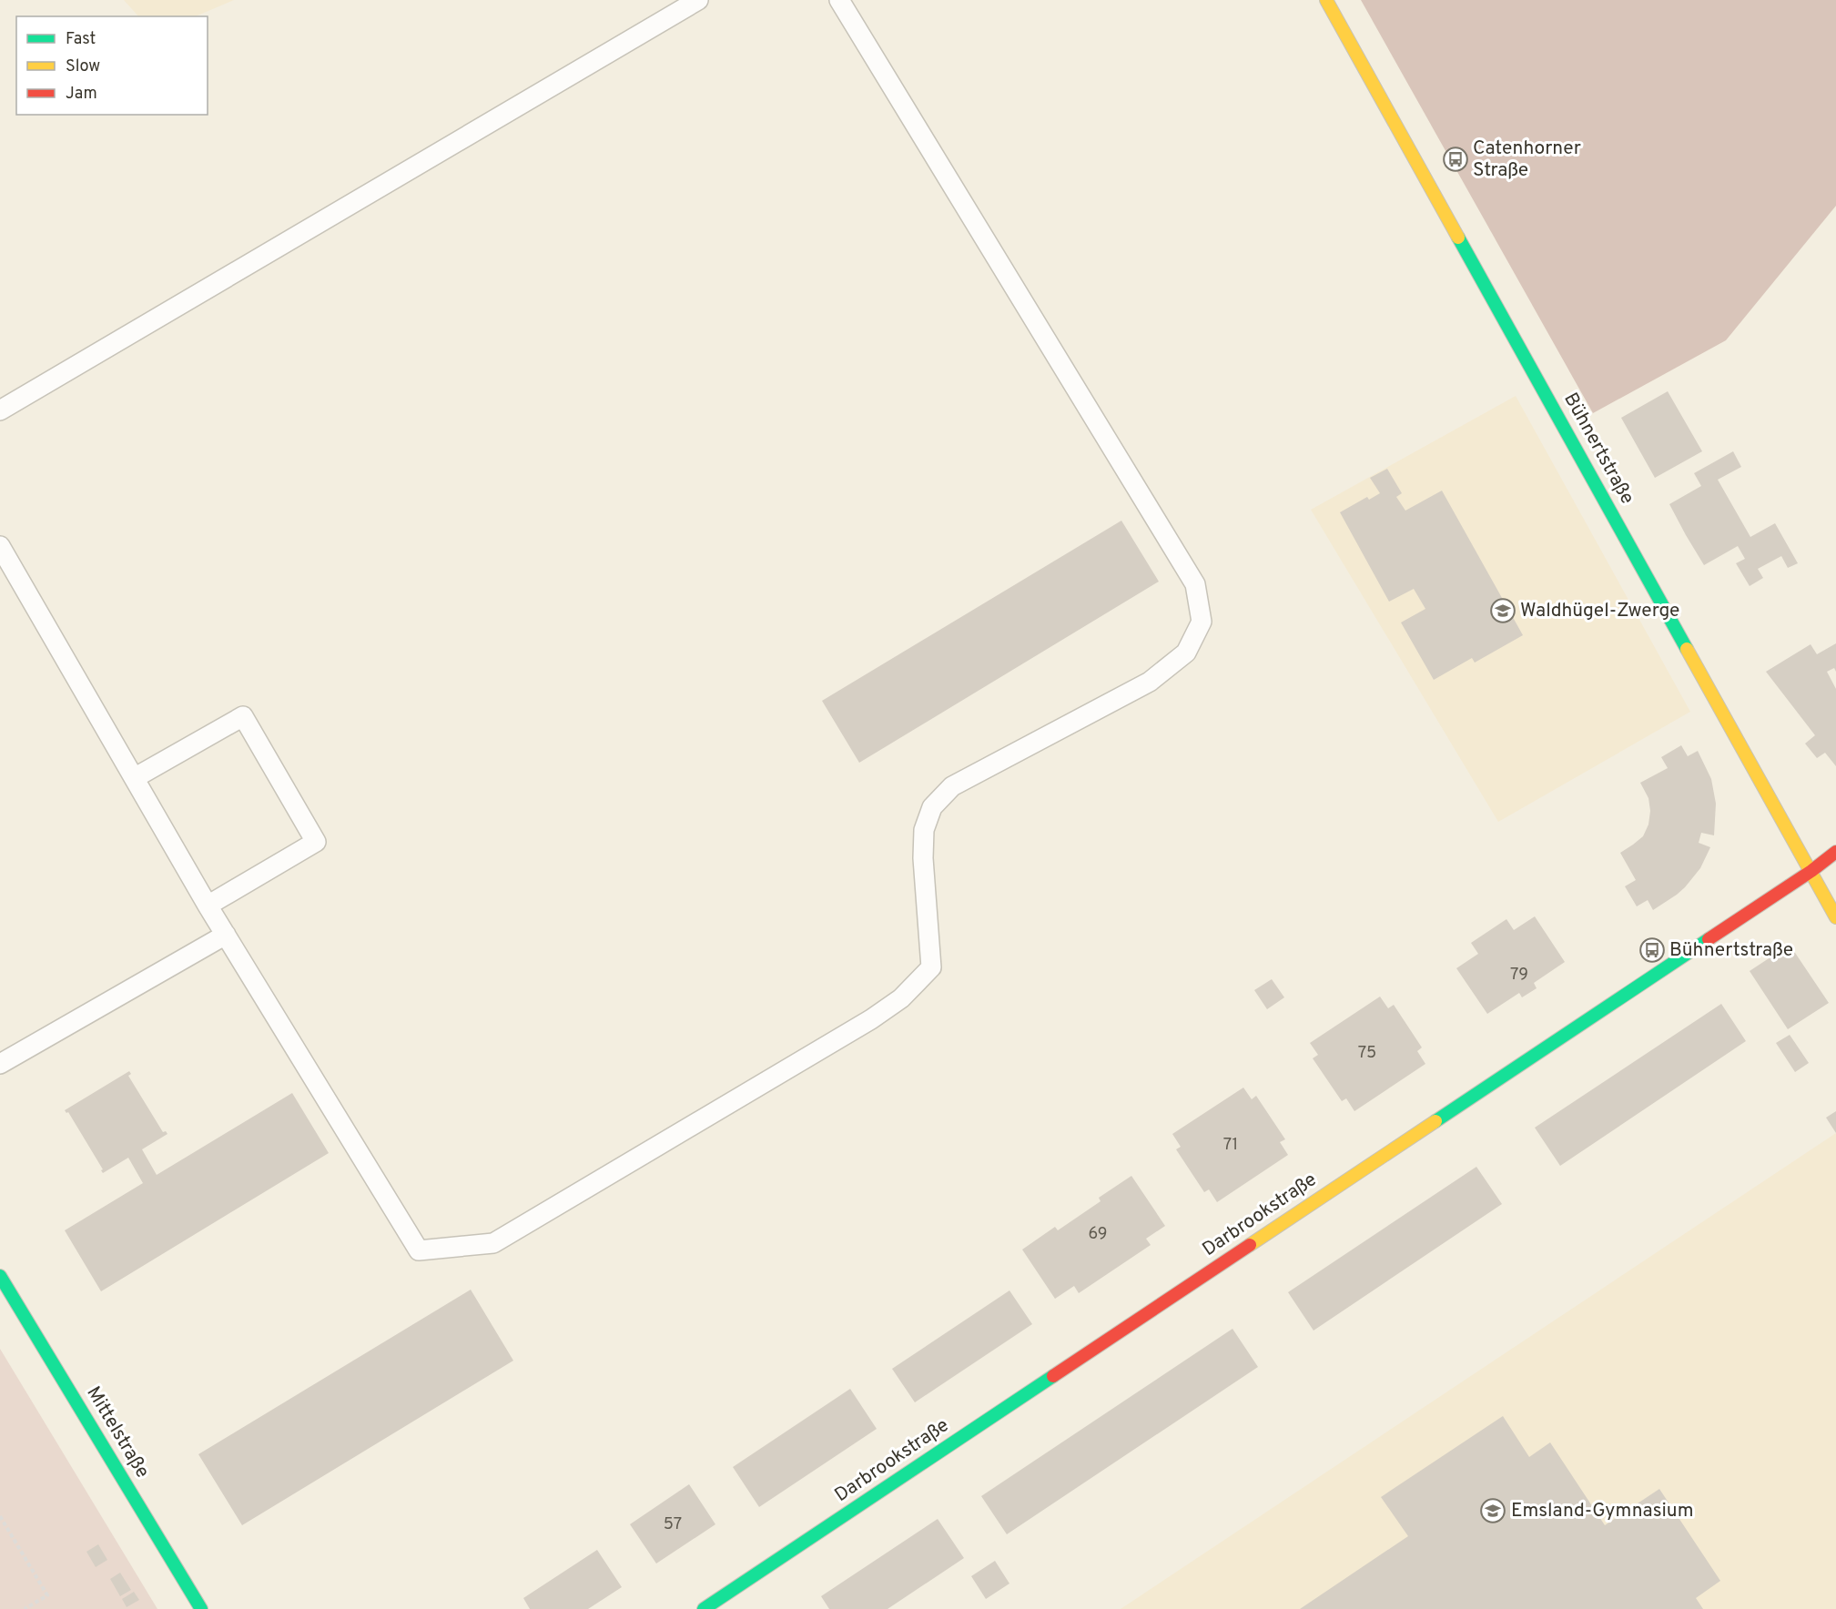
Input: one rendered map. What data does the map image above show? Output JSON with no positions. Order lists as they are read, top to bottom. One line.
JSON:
{"streets":{"street":["Bühnertstraße","Darbrookstraße","Mittelstraße"]},"crossings":[["Bühnertstraße","Darbrookstraße"]],"places":{"bus stop":["Catenhorner Straße","Bühnertstraße"],"school or university":["Waldhügel-Zwerge","Emsland-Gymnasium"]},"house_numbers":["79","75","71","69","57"],"legend":["Fast","Slow","Jam"]}
